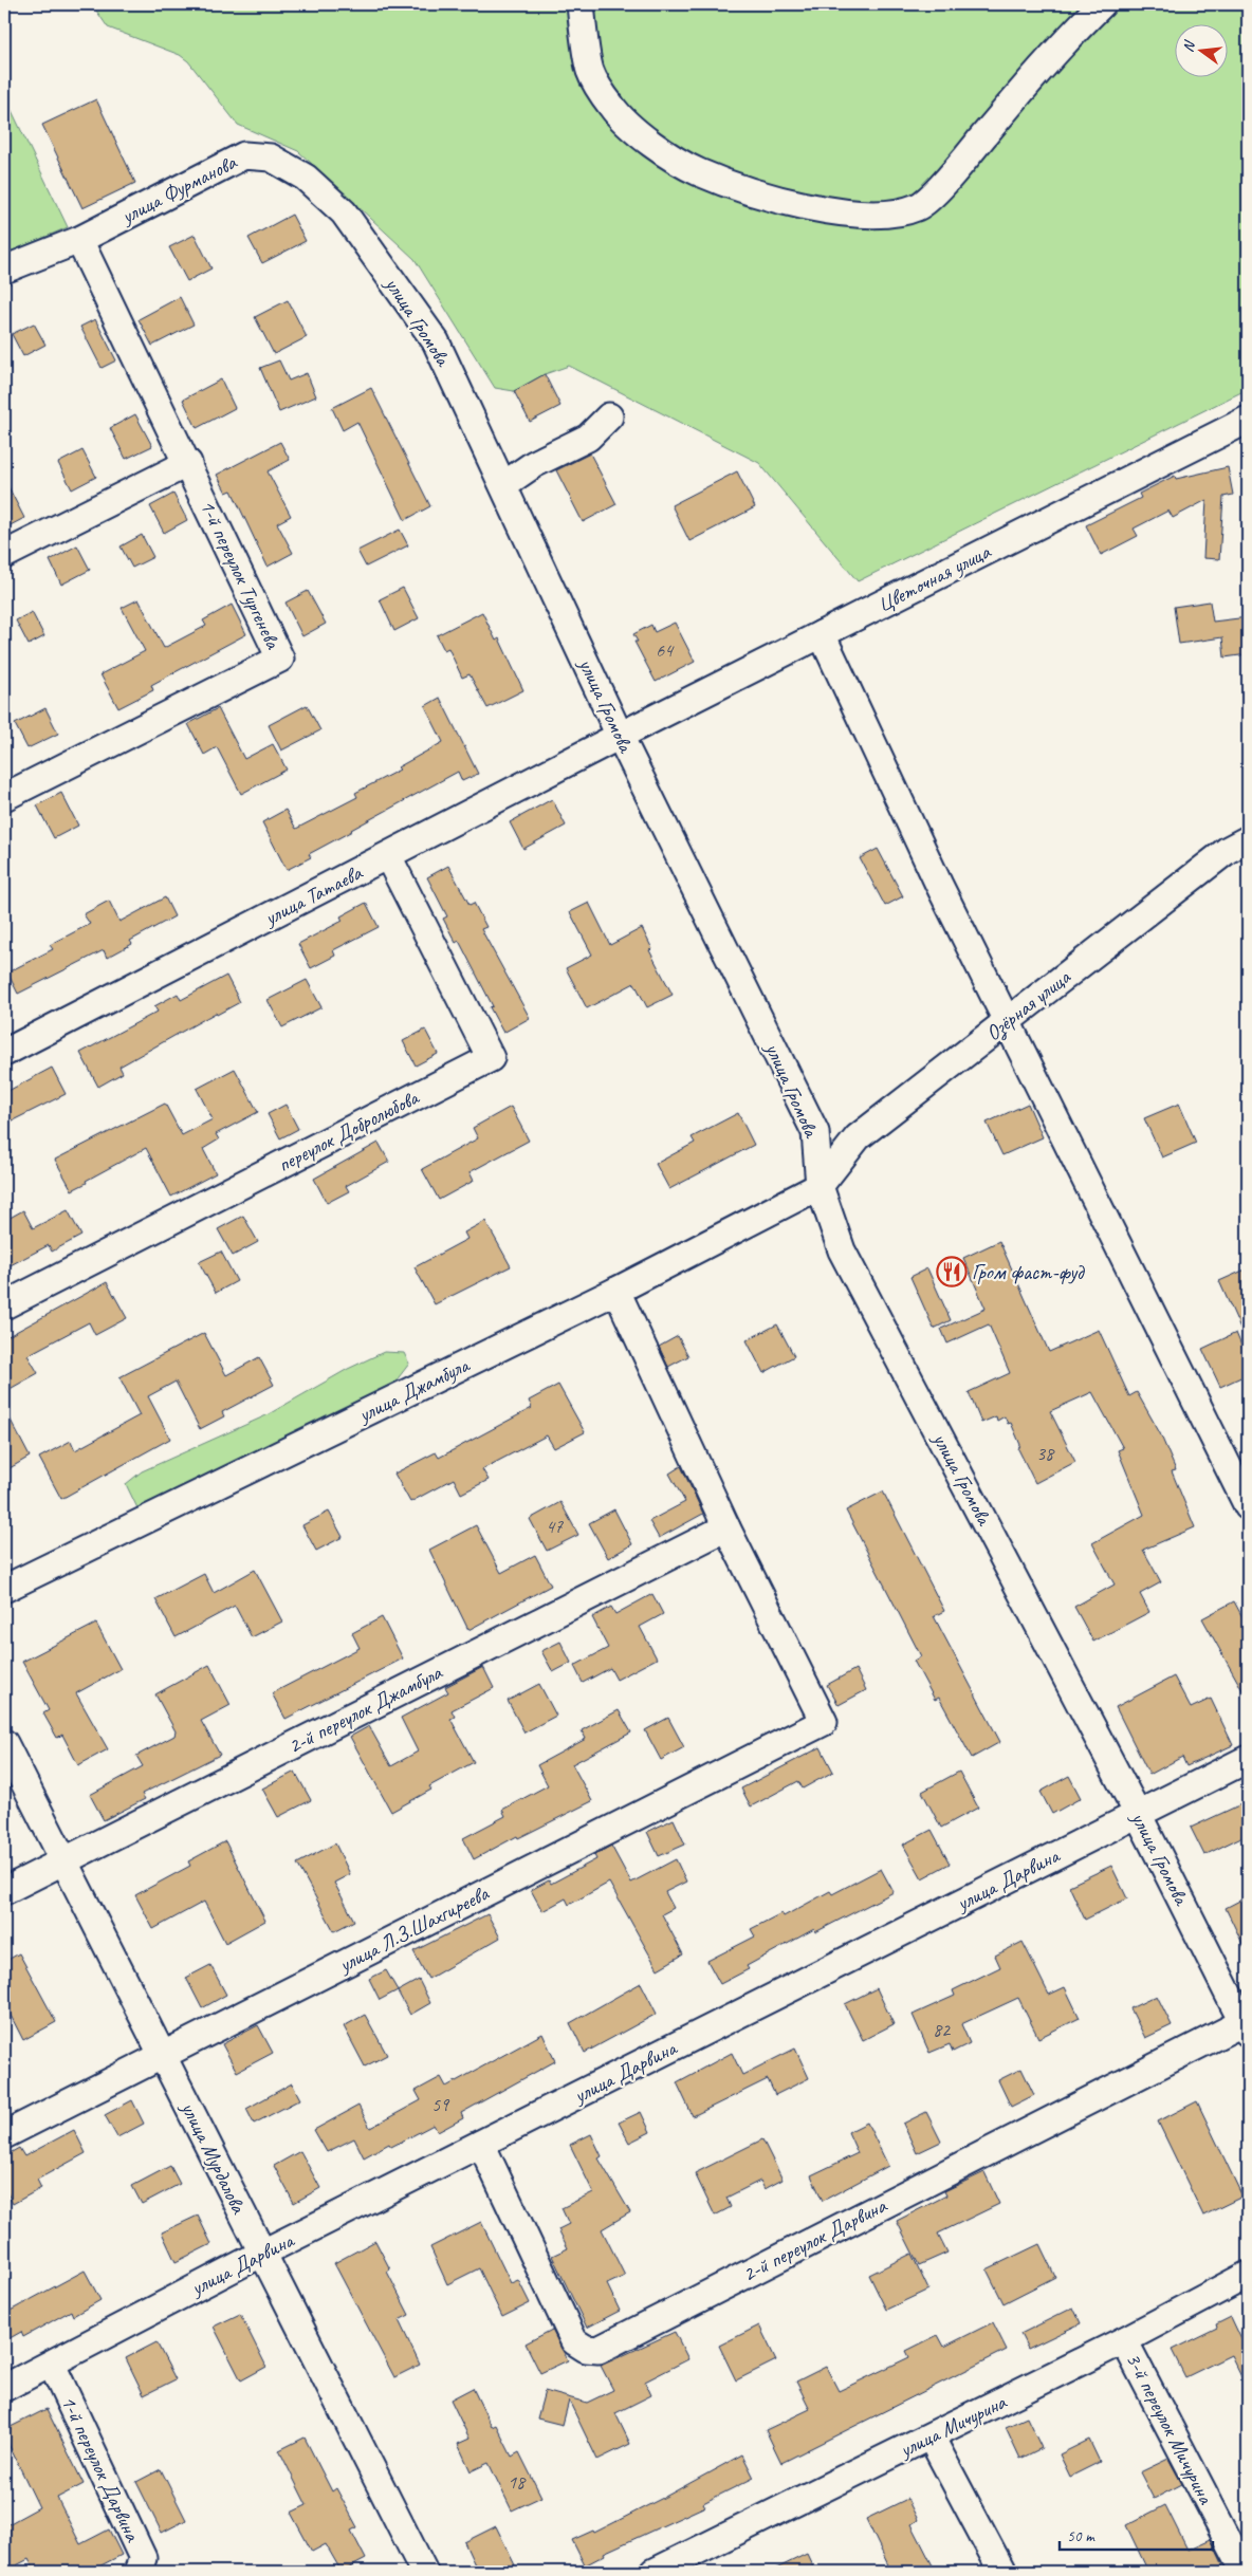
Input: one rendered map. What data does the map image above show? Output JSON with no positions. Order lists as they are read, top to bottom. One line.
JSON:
{"streets":{"street":["улица Фурманова","улица Громова","1-й переулок Тургенева","Цветочная улица","улица Татаева","Озёрная улица","переулок Добролюбова","улица Джамбула","2-й переулок Джамбула","улица Дарвина","улица Л.З.Шахгиреева","улица Мурдалова","2-й переулок Дарвина","улица Мичурина","3-й переулок Мичурина","1-й переулок Дарвина"]},"crossings":[["улица Фурманова","улица Громова"],["улица Фурманова","1-й переулок Тургенева"],["улица Громова","Цветочная улица"],["улица Громова","улица Татаева"],["улица Громова","Озёрная улица"],["улица Громова","улица Джамбула"],["улица Громова","улица Дарвина"],["улица Громова","2-й переулок Дарвина"],["Цветочная улица","улица Татаева"],["улица Татаева","переулок Добролюбова"],["Озёрная улица","улица Джамбула"],["2-й переулок Джамбула","улица Л.З.Шахгиреева"],["2-й переулок Джамбула","улица Мурдалова"],["улица Дарвина","улица Мурдалова"],["улица Дарвина","2-й переулок Дарвина"],["улица Дарвина","1-й переулок Дарвина"],["улица Л.З.Шахгиреева","улица Мурдалова"],["улица Мичурина","3-й переулок Мичурина"]],"places":{"restaurant":["Гром фаст-фуд"]},"house_numbers":["64","38","47","82","59","18"],"scale_bar":"50 m","north":"left"}
